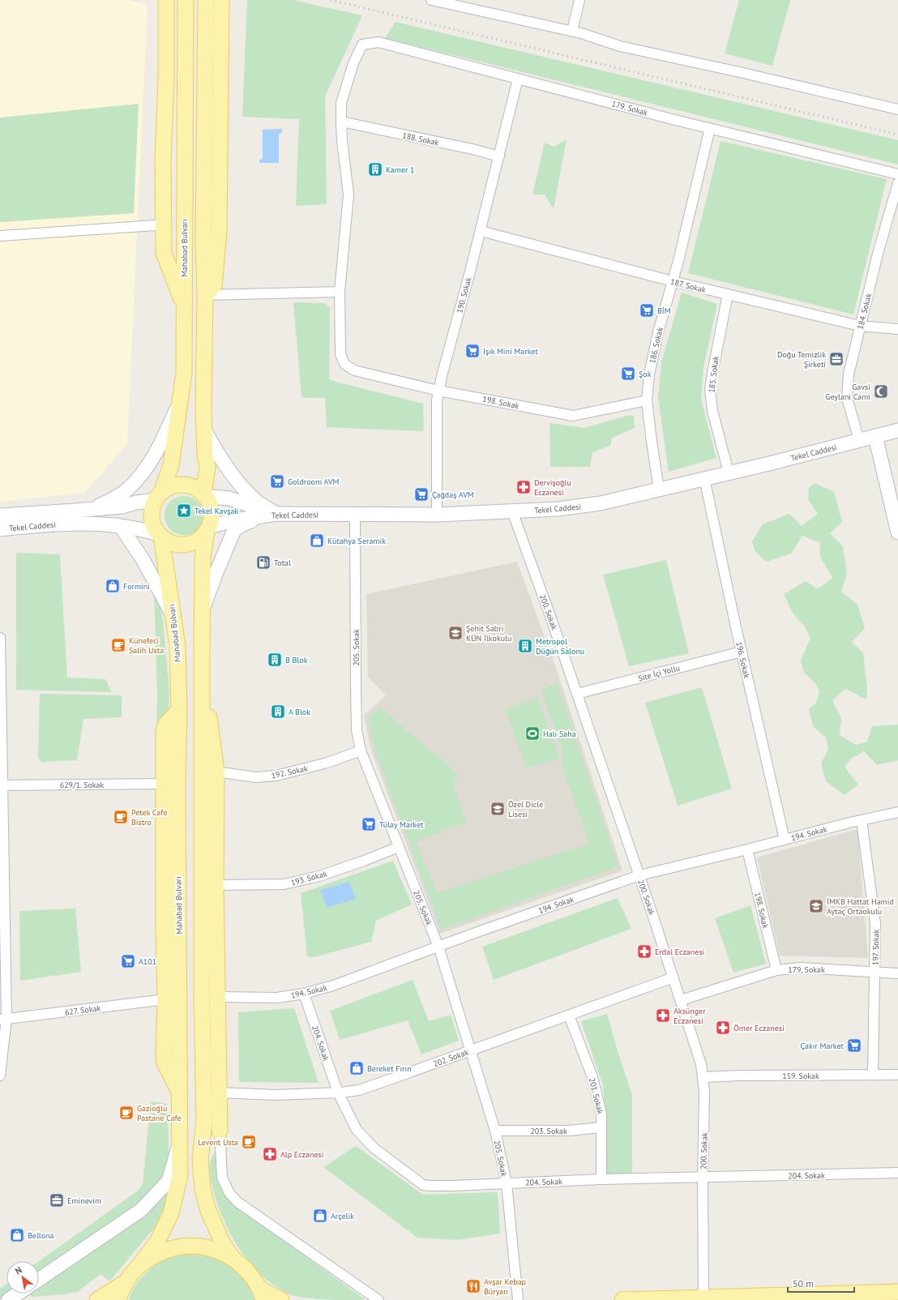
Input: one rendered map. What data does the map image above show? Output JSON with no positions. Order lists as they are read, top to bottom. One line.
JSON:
{"streets":{"main road":["Mahabad Bulvarı"],"street":["179. Sokak","188. Sokak","187. Sokak","190. Sokak","184. Sokak","186. Sokak","185. Sokak","198. Sokak","Tekel Caddesi","200. Sokak","205. Sokak","196. Sokak","Site İçi Yollu","192. Sokak","629/1. Sokak","194. Sokak","193. Sokak","197. Sokak","627. Sokak","204. Sokak","202. Sokak","159. Sokak","201. Sokak","203. Sokak"]},"crossings":[["179. Sokak","188. Sokak"],["179. Sokak","190. Sokak"],["179. Sokak","186. Sokak"],["179. Sokak","198. Sokak"],["179. Sokak","200. Sokak"],["179. Sokak","197. Sokak"],["188. Sokak","190. Sokak"],["Mahabad Bulvarı","Tekel Caddesi"],["187. Sokak","190. Sokak"],["187. Sokak","184. Sokak"],["187. Sokak","186. Sokak"],["187. Sokak","185. Sokak"],["190. Sokak","198. Sokak"],["190. Sokak","Tekel Caddesi"],["184. Sokak","Tekel Caddesi"],["186. Sokak","198. Sokak"],["186. Sokak","Tekel Caddesi"],["185. Sokak","Tekel Caddesi"],["198. Sokak","194. Sokak"],["Tekel Caddesi","200. Sokak"],["Tekel Caddesi","205. Sokak"],["Tekel Caddesi","196. Sokak"],["200. Sokak","Site İçi Yollu"],["200. Sokak","194. Sokak"],["200. Sokak","204. Sokak"],["200. Sokak","202. Sokak"],["200. Sokak","159. Sokak"],["205. Sokak","192. Sokak"],["205. Sokak","194. Sokak"],["205. Sokak","193. Sokak"],["205. Sokak","204. Sokak"],["205. Sokak","202. Sokak"],["205. Sokak","203. Sokak"],["196. Sokak","Site İçi Yollu"],["196. Sokak","194. Sokak"],["194. Sokak","197. Sokak"],["194. Sokak","204. Sokak"],["197. Sokak","159. Sokak"],["204. Sokak","202. Sokak"],["204. Sokak","201. Sokak"],["202. Sokak","201. Sokak"],["201. Sokak","203. Sokak"]],"places":{"building":["Kamer 1","Metropol Düğün Salonu","B Blok","A Blok"],"supermarket":["BİM","Işık Mini Market","Şok","Goldroom AVM","Çağdaş AVM","Tülay Market","A101","Çakır Market"],"office":["Doğu Temizlik Şirketi","Eminevim"],"mosque":["Gavsi Geylani Cami"],"pharmacy":["Dervişoğlu Eczanesi","Erdal Eczanesi","Aksünger Eczanesi","Ömer Eczanesi","Alp Eczanesi"],"place":["Tekel Kavşak"],"shop":["Kütahya Seramik","Formini","Bereket Fırın","Arçelik","Bellona"],"fuel station":["Total"],"school or university":["Şehit Sabri KÜN İlkokulu","Özel Dicle Lisesi","İMKB Hattat Hamid Aytaç Ortaokulu"],"cafe":["Künefeci Salih Usta","Petek Cafe Bistro","Gazioğlu Pastane Cafe","Levent Usta"],"sports":["Halı Saha"],"restaurant":["Avşar Kebap Büryan"]},"scale_bar":"50 m","north":"top left"}
